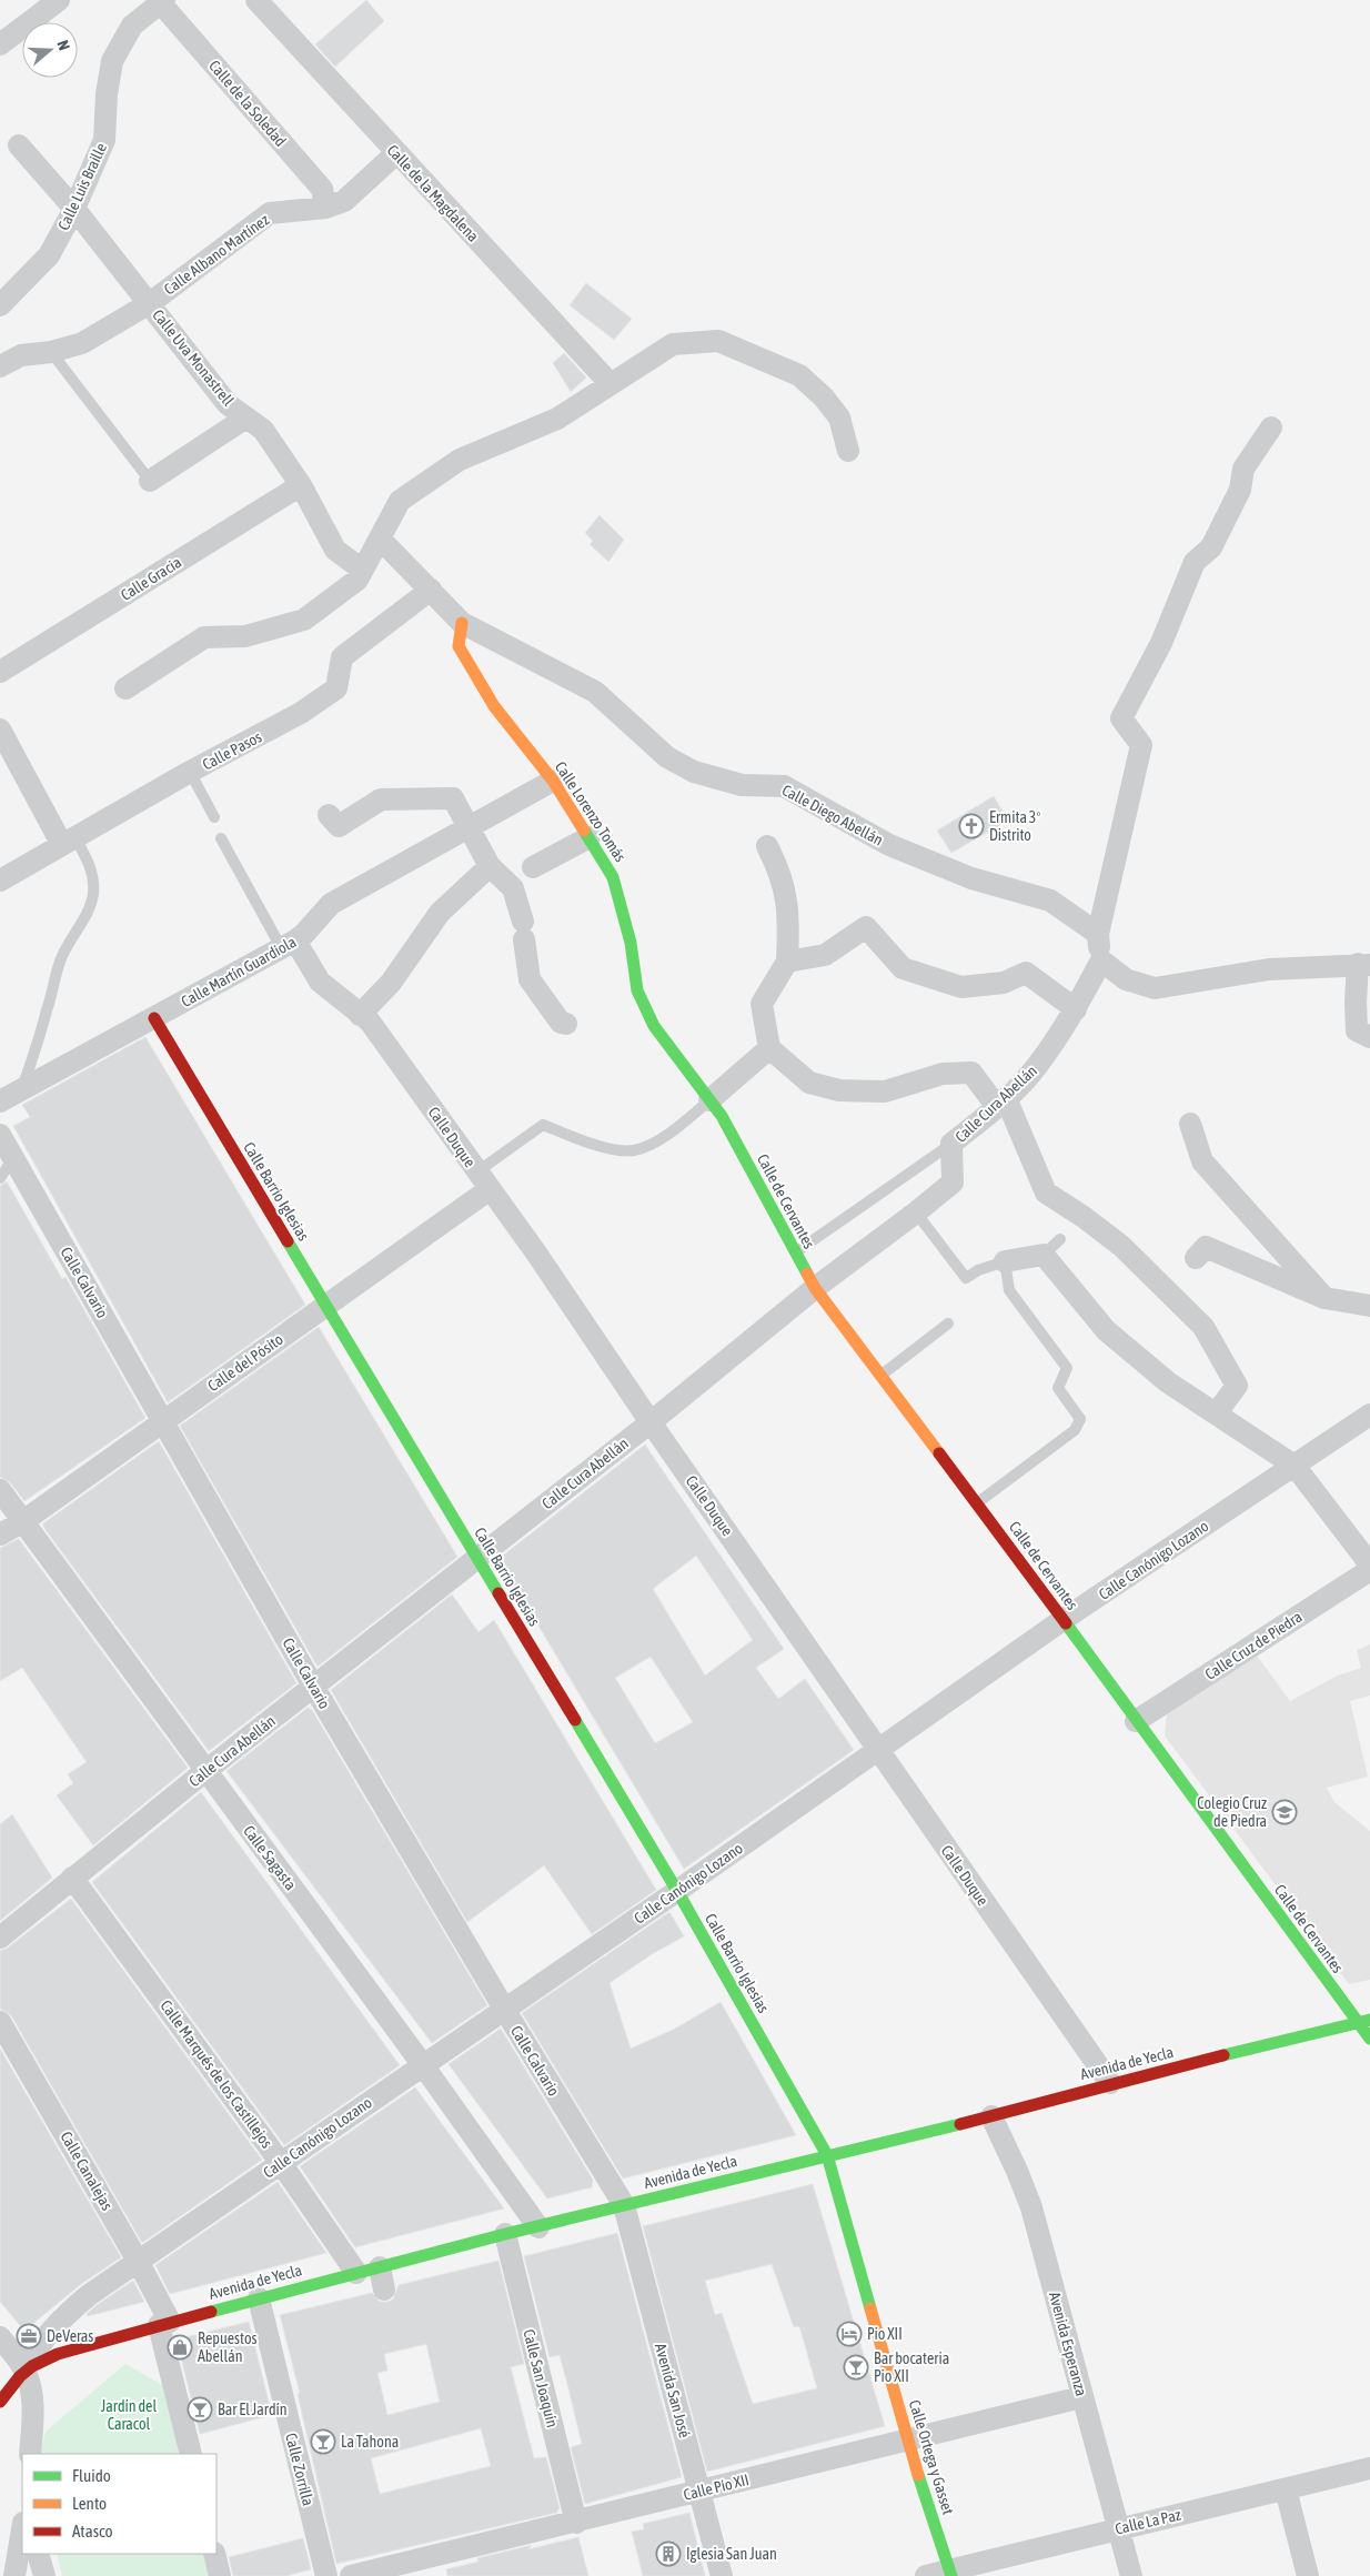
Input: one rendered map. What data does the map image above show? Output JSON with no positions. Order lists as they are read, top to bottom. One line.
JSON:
{"streets":{"street":["Calle de la Soledad","Calle Luis Braille","Calle de la Magdalena","Calle Albano Martínez","Calle Uva Monastrell","Calle Gracia","Calle Pasos","Calle Lorenzo Tomás","Calle Diego Abellán","Calle Martín Guardiola","Calle Cura Abellán","Calle Duque","Calle Barrio Iglesias","Calle de Cervantes","Calle Calvario","Calle del Pósito","Calle Canónigo Lozano","Calle Cruz de Piedra","Calle Sagasta","Avenida de Yecla","Calle Marqués de los Castillejos","Calle Canalejas","Avenida Esperanza","Calle San Joaquín","Avenida San José","Calle Ortega y Gasset","Calle Zorrilla","Calle Pío XII","Calle La Paz"]},"crossings":[["Calle de la Soledad","Calle Luis Braille"],["Calle de la Soledad","Calle Albano Martínez"],["Calle Luis Braille","Calle Uva Monastrell"],["Calle de la Magdalena","Calle Albano Martínez"],["Calle Albano Martínez","Calle Uva Monastrell"],["Calle Uva Monastrell","Calle Gracia"],["Calle Pasos","Calle Diego Abellán"],["Calle Lorenzo Tomás","Calle Diego Abellán"],["Calle Lorenzo Tomás","Calle Martín Guardiola"],["Calle Lorenzo Tomás","Calle de Cervantes"],["Calle Martín Guardiola","Calle Duque"],["Calle Martín Guardiola","Calle Barrio Iglesias"],["Calle Cura Abellán","Calle Duque"],["Calle Cura Abellán","Calle Barrio Iglesias"],["Calle Cura Abellán","Calle de Cervantes"],["Calle Cura Abellán","Calle Calvario"],["Calle Cura Abellán","Calle Sagasta"],["Calle Cura Abellán","Calle Marqués de los Castillejos"],["Calle Duque","Calle del Pósito"],["Calle Duque","Calle Canónigo Lozano"],["Calle Duque","Avenida de Yecla"],["Calle Barrio Iglesias","Calle del Pósito"],["Calle Barrio Iglesias","Calle Canónigo Lozano"],["Calle Barrio Iglesias","Avenida de Yecla"],["Calle Barrio Iglesias","Calle Ortega y Gasset"],["Calle de Cervantes","Calle Canónigo Lozano"],["Calle de Cervantes","Calle Cruz de Piedra"],["Calle de Cervantes","Avenida de Yecla"],["Calle Calvario","Calle del Pósito"],["Calle Calvario","Calle Canónigo Lozano"],["Calle Calvario","Avenida de Yecla"],["Calle Calvario","Avenida San José"],["Calle del Pósito","Calle Sagasta"],["Calle Canónigo Lozano","Calle Sagasta"],["Calle Canónigo Lozano","Avenida de Yecla"],["Calle Canónigo Lozano","Calle Marqués de los Castillejos"],["Calle Canónigo Lozano","Calle Canalejas"],["Calle Sagasta","Avenida de Yecla"],["Avenida de Yecla","Calle Marqués de los Castillejos"],["Avenida de Yecla","Calle Canalejas"],["Avenida de Yecla","Avenida Esperanza"],["Avenida de Yecla","Calle San Joaquín"],["Avenida de Yecla","Avenida San José"],["Avenida de Yecla","Calle Ortega y Gasset"],["Avenida de Yecla","Calle Zorrilla"],["Avenida Esperanza","Calle Pío XII"],["Avenida Esperanza","Calle La Paz"],["Calle San Joaquín","Calle Pío XII"],["Avenida San José","Calle Pío XII"],["Calle Ortega y Gasset","Calle Pío XII"],["Calle Ortega y Gasset","Calle La Paz"]],"parks":["Jardín del Caracol"],"places":{"church":["Ermita 3º Distrito"],"school or university":["Colegio Cruz de Piedra"],"hotel":["Pio XII"],"office":["DeVeras"],"shop":["Repuestos Abellán"],"bar":["Bar bocateria Pio XII","Bar El Jardín","La Tahona"],"building":["Iglesia San Juan"]},"legend":["Fluido","Lento","Atasco"],"north":"right"}
